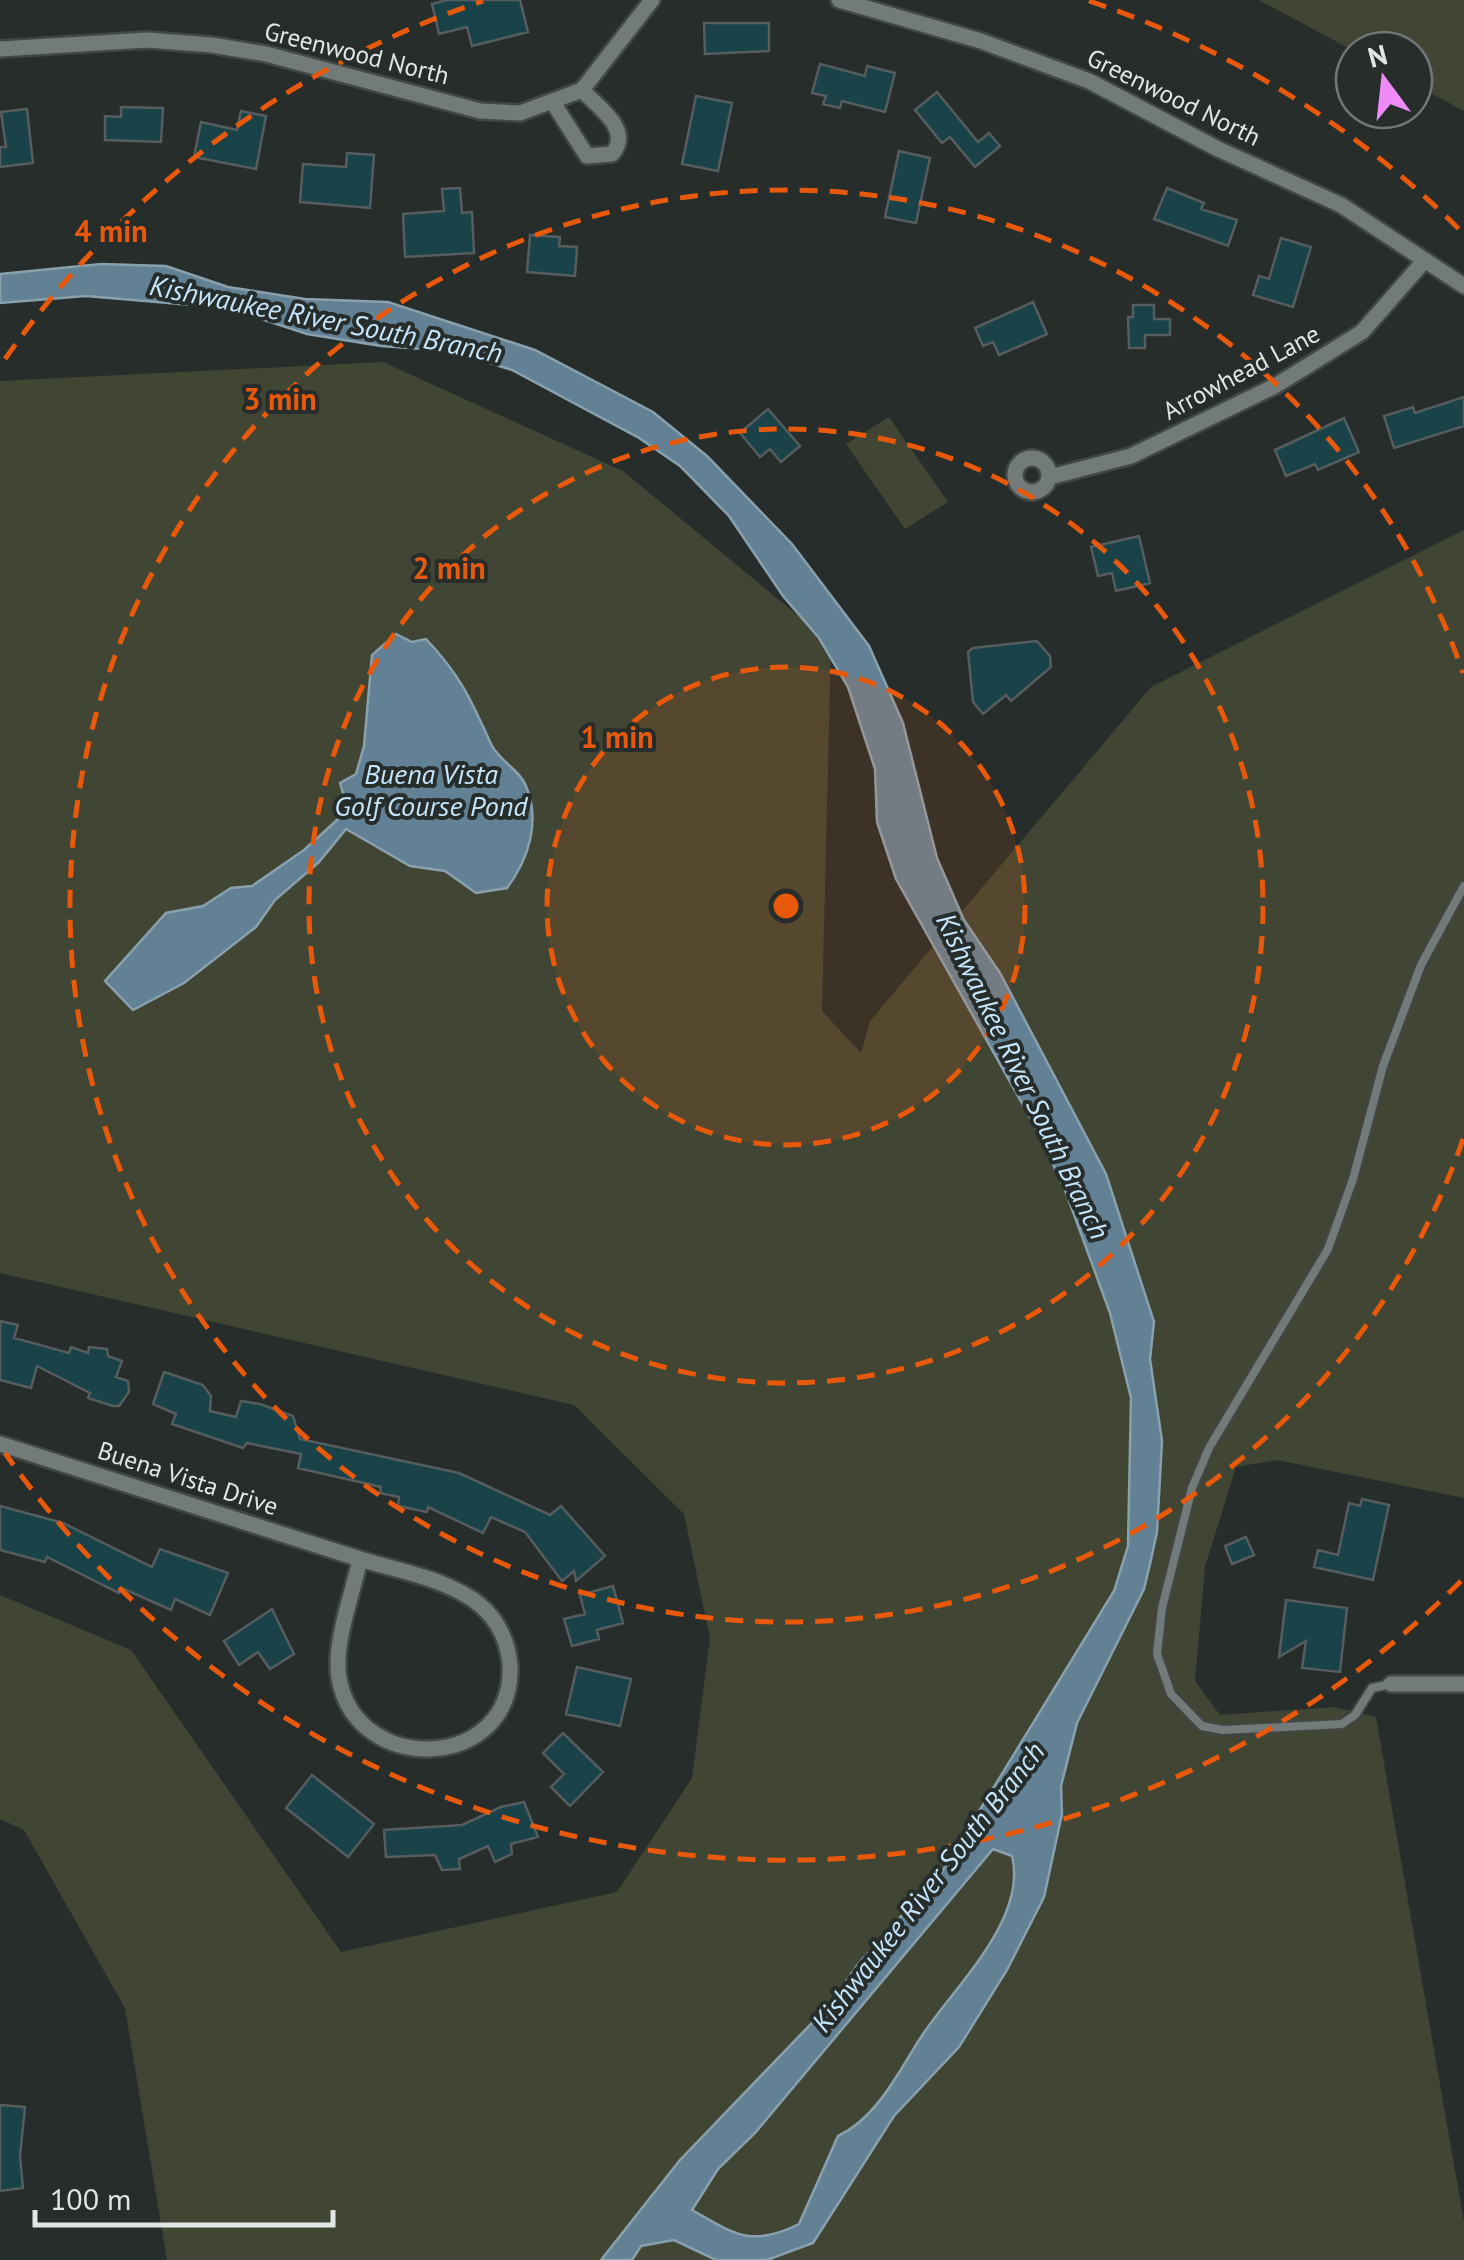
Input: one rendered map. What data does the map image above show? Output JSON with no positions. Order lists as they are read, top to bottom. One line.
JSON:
{"streets":{"street":["Greenwood North","Arrowhead Lane","Buena Vista Drive"]},"crossings":[["Greenwood North","Arrowhead Lane"]],"water":["Kishwaukee River South Branch","Buena Vista Golf Course Pond"],"scale_bar":"100 m","north":"top","rings":["4 min","3 min","2 min","1 min"]}
